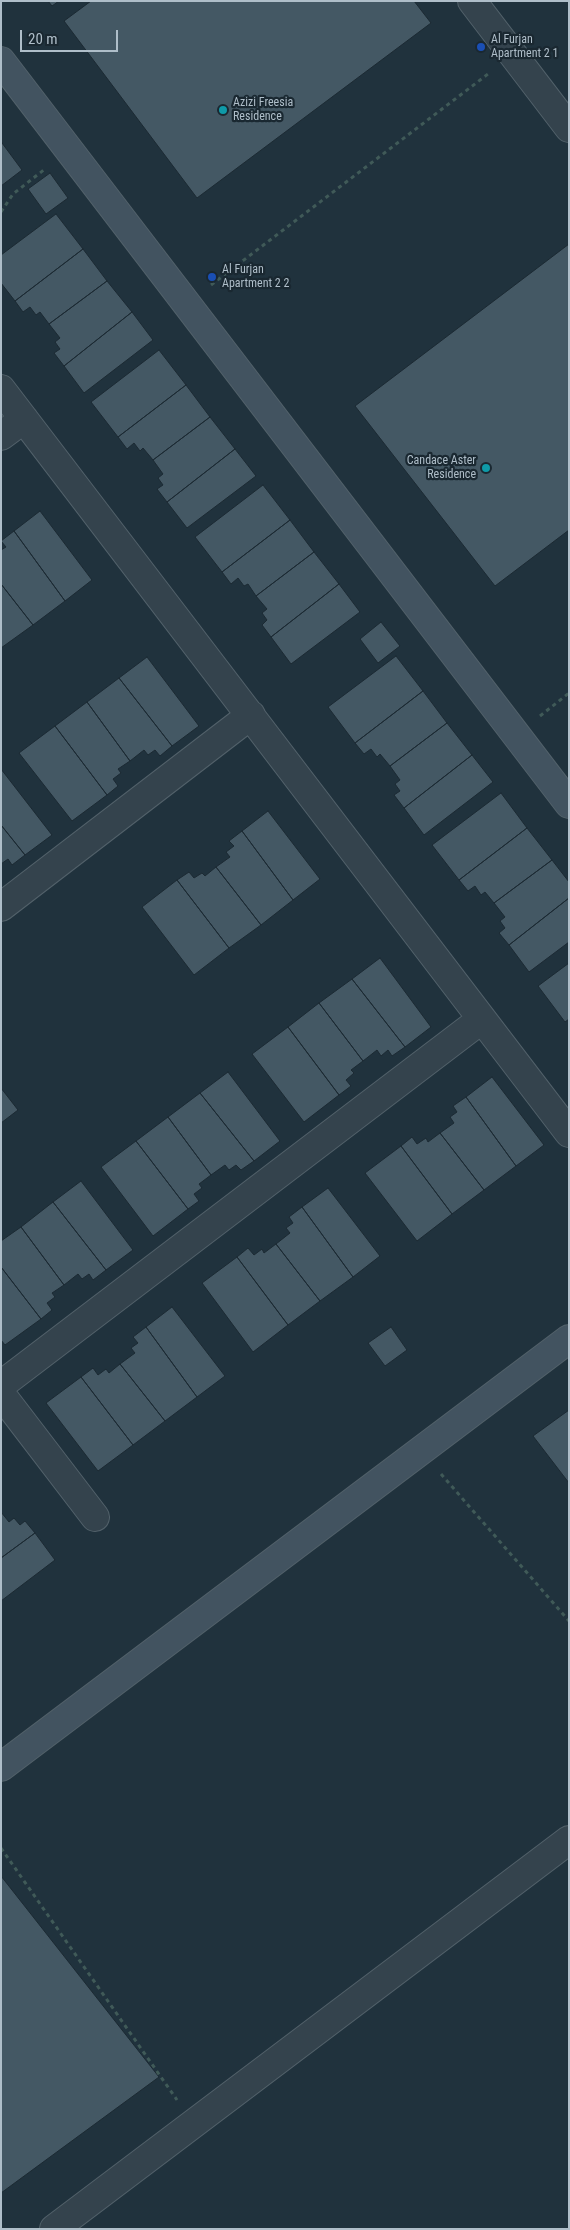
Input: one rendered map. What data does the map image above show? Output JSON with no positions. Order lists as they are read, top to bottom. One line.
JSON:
{"places":["Al Furjan Apartment 2 1","Azizi Freesia Residence","Al Furjan Apartment 2 2","Candace Aster Residence"],"scale_bar":"20 m"}
